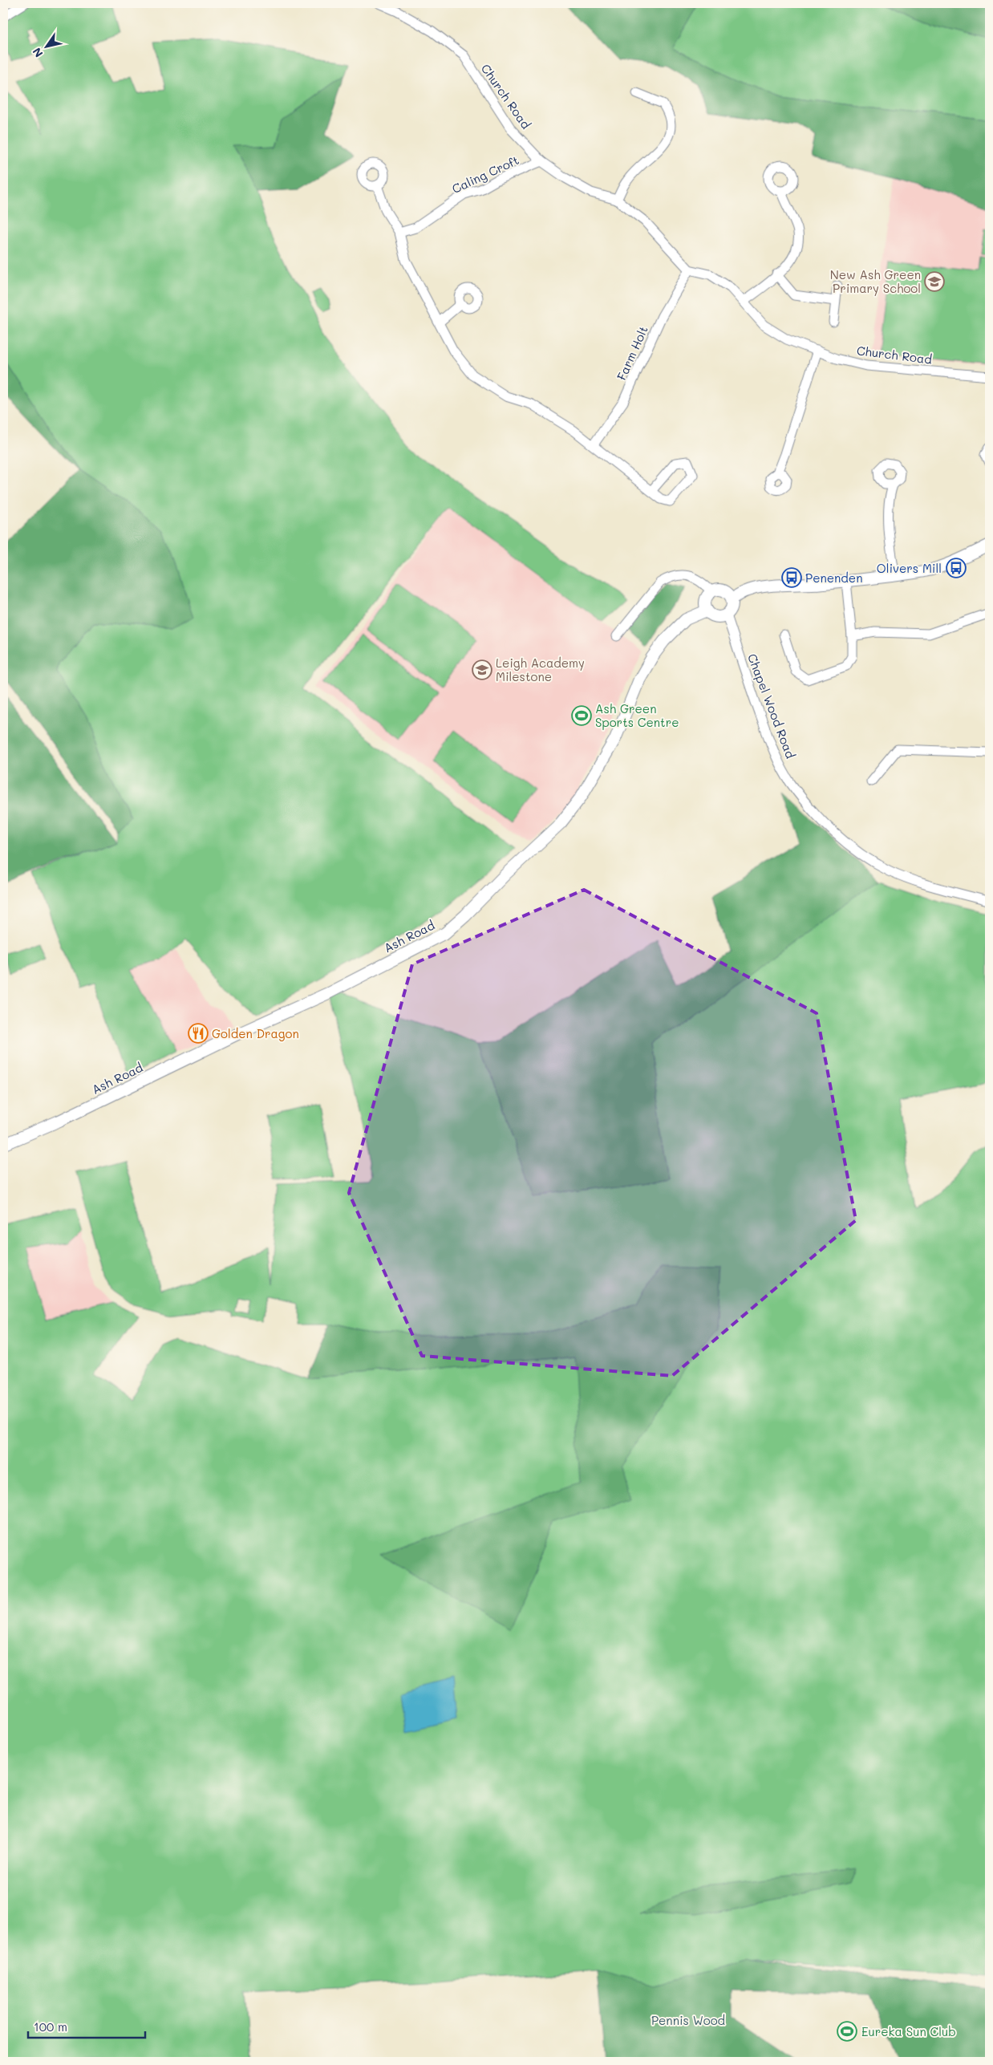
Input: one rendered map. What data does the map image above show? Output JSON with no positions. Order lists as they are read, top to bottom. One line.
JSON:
{"streets":{"street":["Church Road","Caling Croft","Farm Holt","Chapel Wood Road","Ash Road"]},"crossings":[["Church Road","Caling Croft"],["Church Road","Farm Holt"],["Chapel Wood Road","Ash Road"]],"parks":["Pennis Wood"],"places":{"school or university":["New Ash Green Primary School","Leigh Academy Milestone"],"bus stop":["Olivers Mill","Penenden"],"sports":["Ash Green Sports Centre","Eureka Sun Club"],"restaurant":["Golden Dragon"]},"scale_bar":"100 m","north":"bottom left"}
